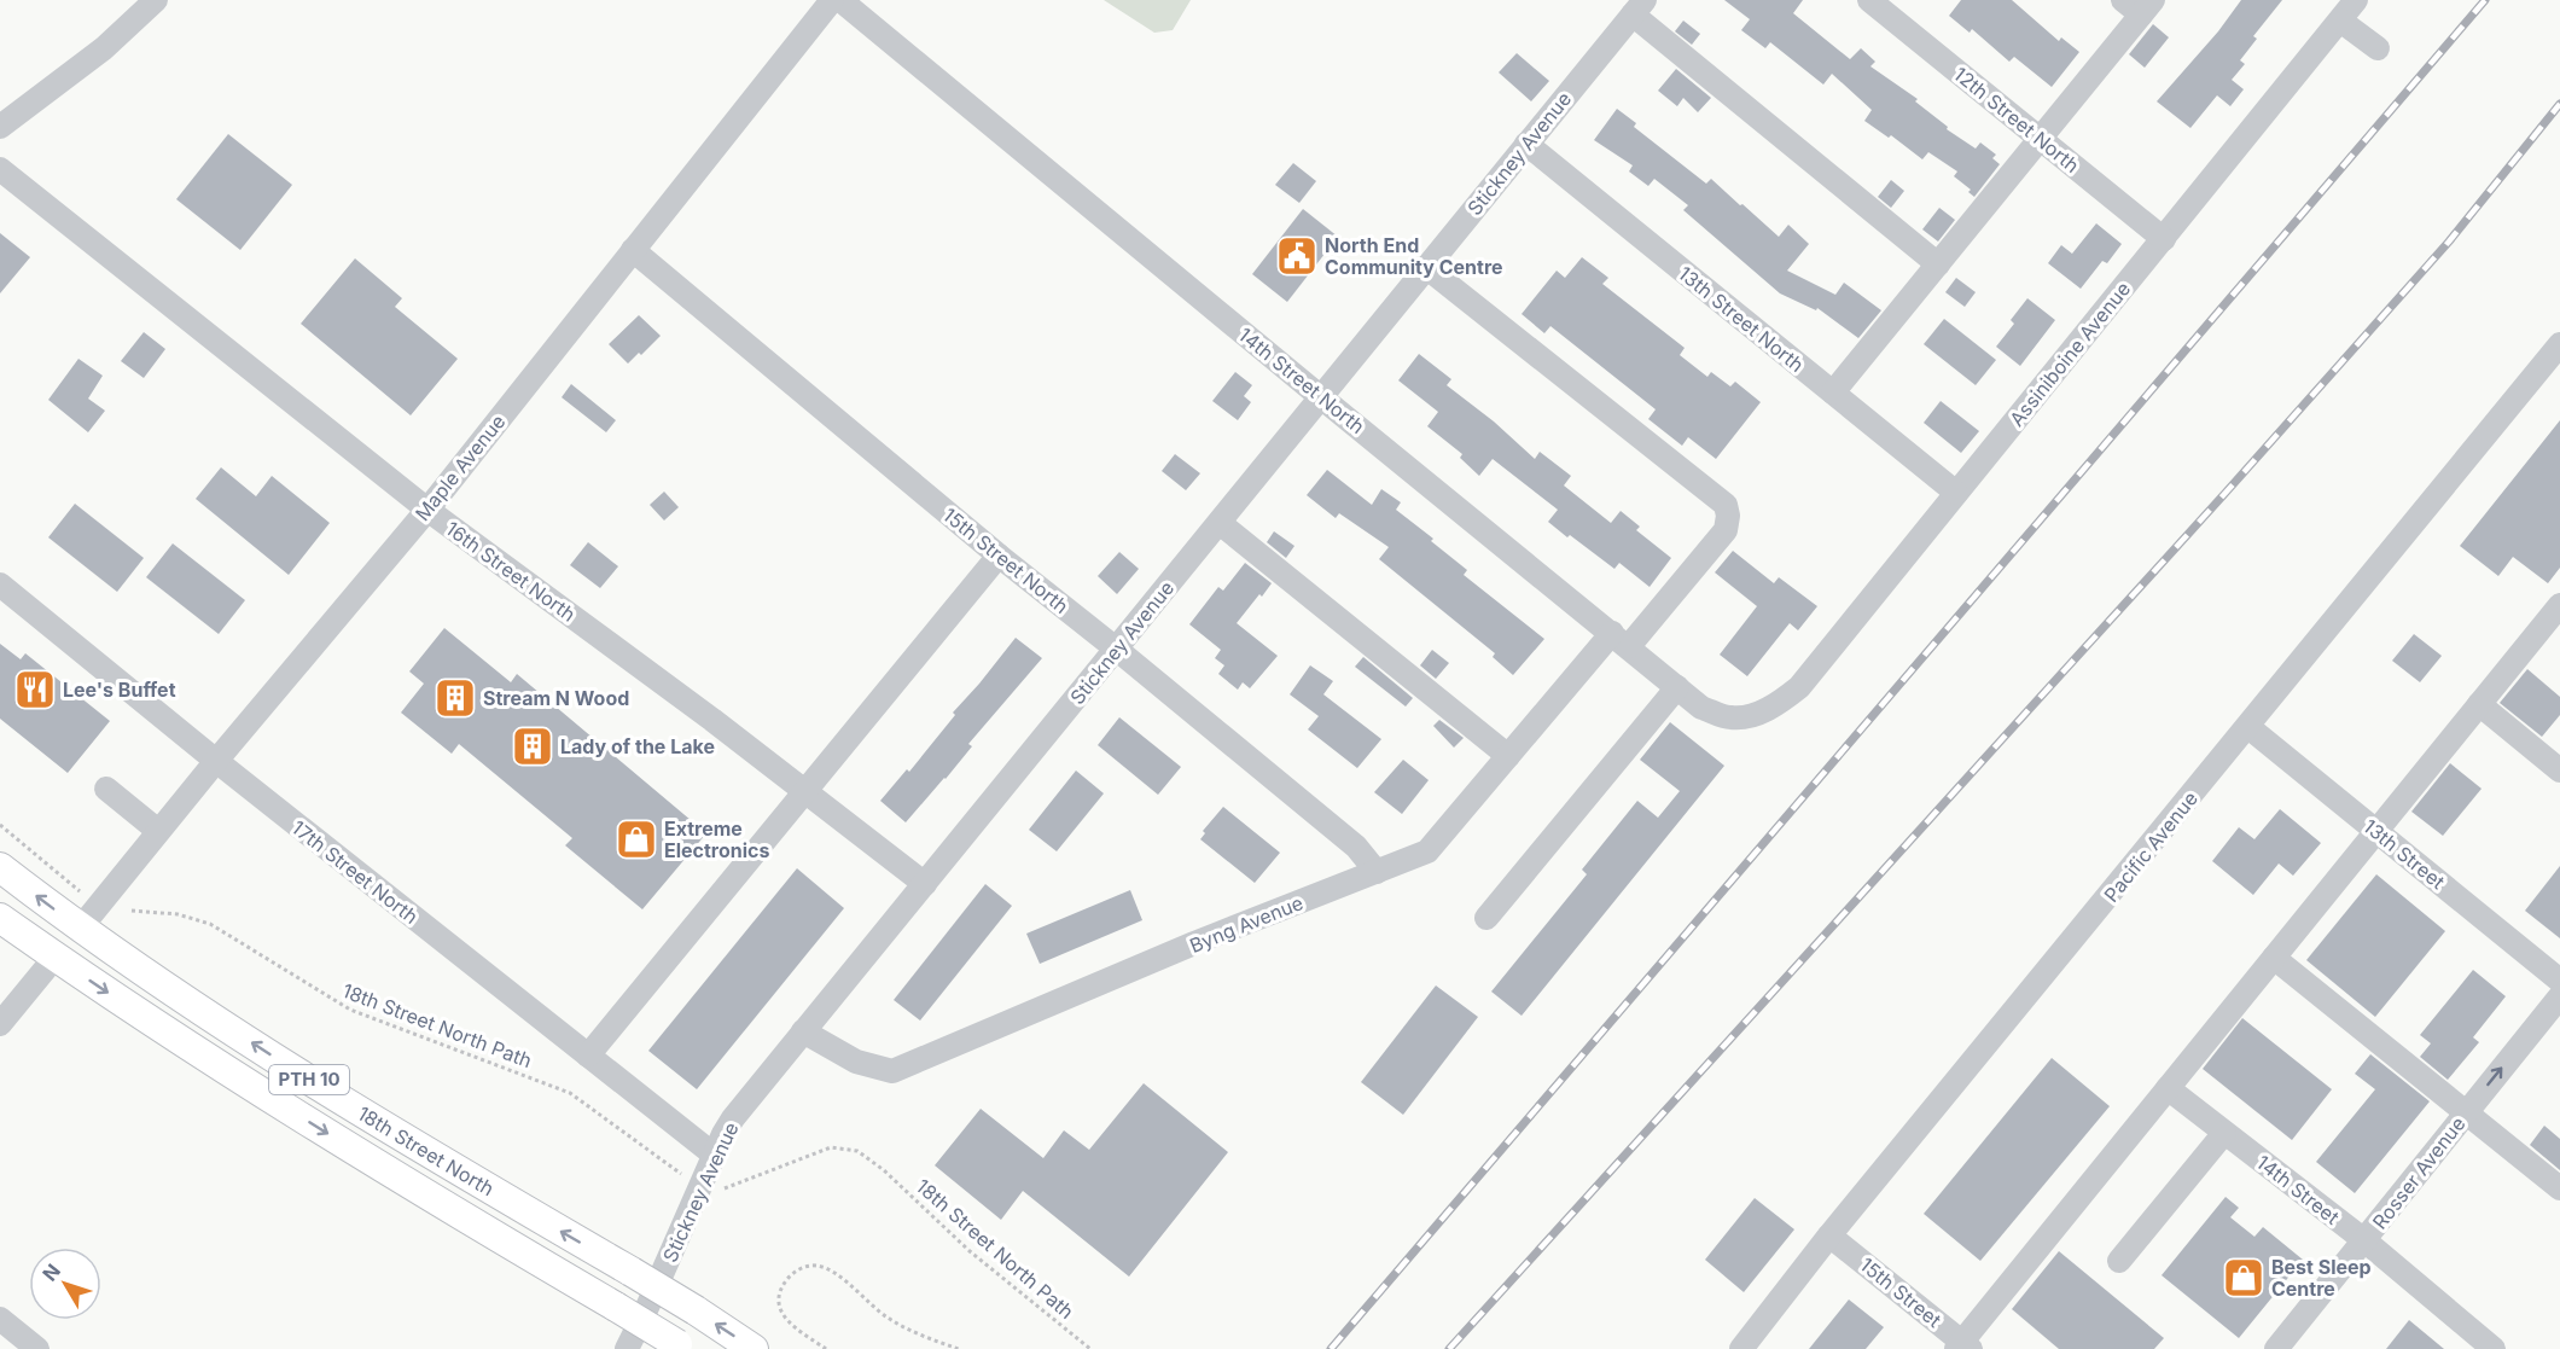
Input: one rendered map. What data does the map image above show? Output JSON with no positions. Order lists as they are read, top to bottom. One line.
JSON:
{"streets":{"main road":["PTH 10","18th Street North"],"street":["12th Street North","Stickney Avenue","13th Street North","Assiniboine Avenue","14th Street North","Maple Avenue","15th Street North","16th Street North","Pacific Avenue","13th Street","17th Street North","Byng Avenue","Rosser Avenue","14th Street","15th Street"],"path":["18th Street North Path"]},"crossings":[["12th Street North","Assiniboine Avenue"],["Stickney Avenue","13th Street North"],["Stickney Avenue","14th Street North"],["Stickney Avenue","15th Street North"],["Stickney Avenue","16th Street North"],["Stickney Avenue","17th Street North"],["Stickney Avenue","Byng Avenue"],["13th Street North","Assiniboine Avenue"],["Assiniboine Avenue","14th Street North"],["14th Street North","Byng Avenue"],["Maple Avenue","15th Street North"],["Maple Avenue","16th Street North"],["Maple Avenue","17th Street North"],["Maple Avenue","18th Street North"],["15th Street North","Byng Avenue"],["Pacific Avenue","13th Street"],["Pacific Avenue","15th Street"],["Rosser Avenue","14th Street"]],"places":{"public building":["North End Community Centre"],"restaurant":["Lee's Buffet"],"building":["Stream N Wood","Lady of the Lake"],"shop":["Extreme Electronics","Best Sleep Centre"]},"north":"top left"}
